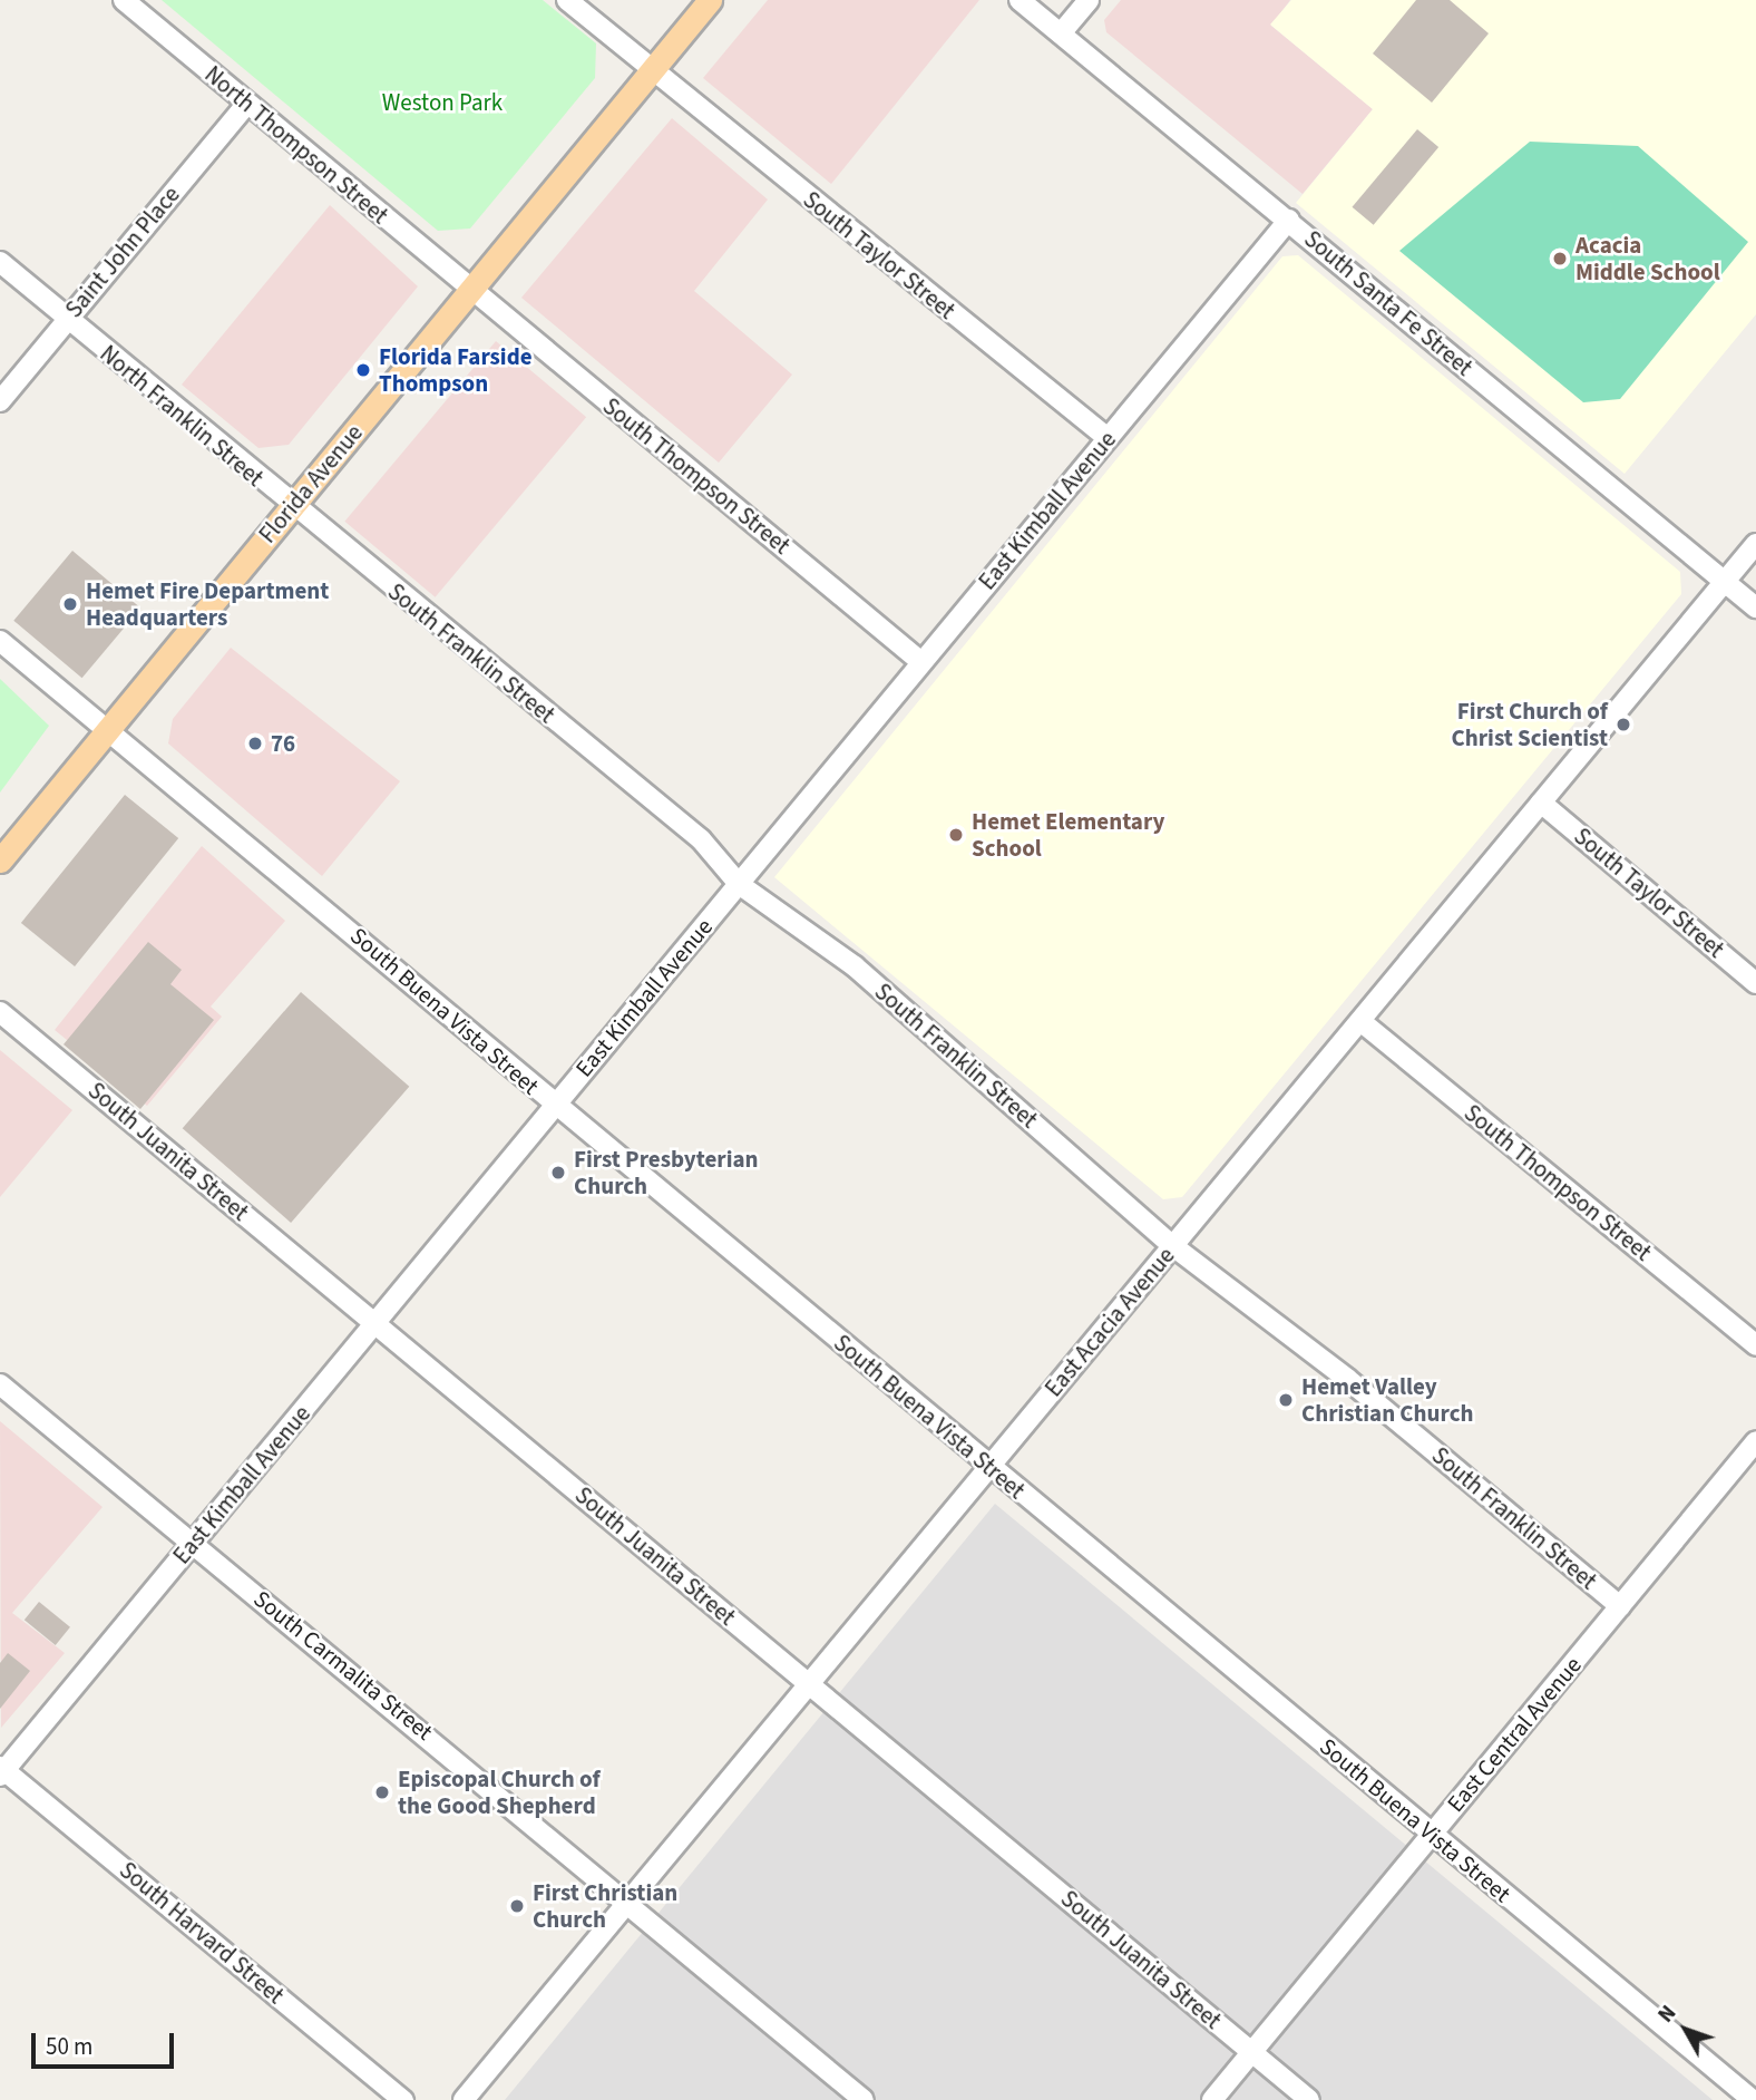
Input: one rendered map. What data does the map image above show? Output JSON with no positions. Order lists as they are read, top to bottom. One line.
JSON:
{"streets":{"main road":["Florida Avenue"],"street":["North Thompson Street","Saint John Place","South Taylor Street","South Santa Fe Street","North Franklin Street","South Thompson Street","East Kimball Avenue","South Franklin Street","South Buena Vista Street","South Juanita Street","East Acacia Avenue","South Carmalita Street","East Central Avenue","South Harvard Street"]},"crossings":[["North Thompson Street","Saint John Place"],["North Thompson Street","South Thompson Street"],["North Thompson Street","Florida Avenue"],["Saint John Place","North Franklin Street"],["South Taylor Street","Florida Avenue"],["South Taylor Street","East Kimball Avenue"],["South Taylor Street","East Acacia Avenue"],["South Santa Fe Street","East Kimball Avenue"],["South Santa Fe Street","East Acacia Avenue"],["North Franklin Street","Florida Avenue"],["North Franklin Street","South Franklin Street"],["South Thompson Street","Florida Avenue"],["South Thompson Street","East Kimball Avenue"],["South Thompson Street","East Acacia Avenue"],["Florida Avenue","South Franklin Street"],["Florida Avenue","South Buena Vista Street"],["East Kimball Avenue","South Franklin Street"],["East Kimball Avenue","South Buena Vista Street"],["East Kimball Avenue","South Juanita Street"],["East Kimball Avenue","South Carmalita Street"],["East Kimball Avenue","South Harvard Street"],["South Franklin Street","East Acacia Avenue"],["South Franklin Street","East Central Avenue"],["South Buena Vista Street","East Acacia Avenue"],["South Buena Vista Street","East Central Avenue"],["South Juanita Street","East Acacia Avenue"],["South Juanita Street","East Central Avenue"],["East Acacia Avenue","South Carmalita Street"]],"parks":["Weston Park"],"places":["Acacia Middle School","Florida Farside Thompson","Hemet Fire Department Headquarters","First Church of Christ Scientist","76","Hemet Elementary School","First Presbyterian Church","Hemet Valley Christian Church","Episcopal Church of the Good Shepherd","First Christian Church"],"scale_bar":"50 m","north":"top left"}
